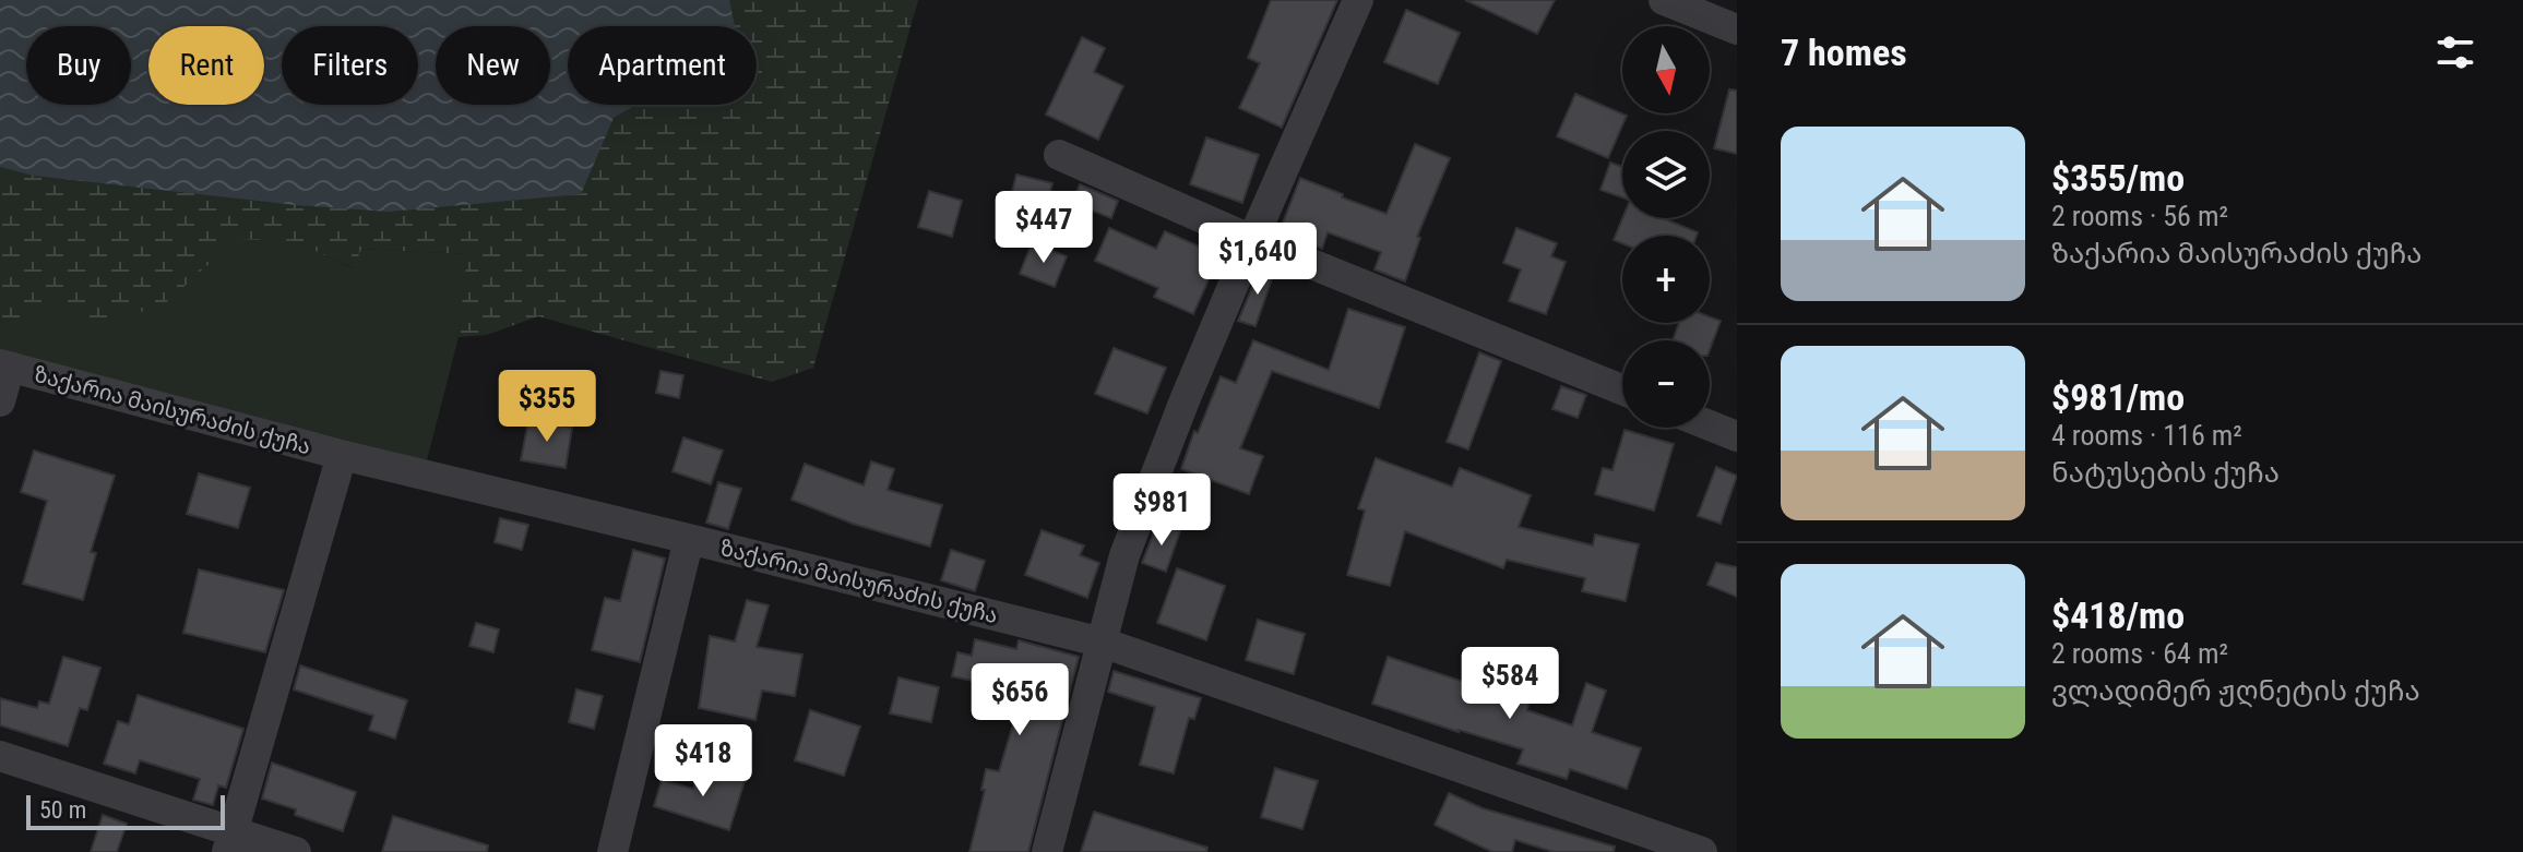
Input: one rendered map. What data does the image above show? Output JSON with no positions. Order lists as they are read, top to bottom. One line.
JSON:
{"streets":{"street":["ზაქარია მაისურაძის ქუჩა"]},"scale_bar":"50 m","north":"bottom","page":{"heading":"7 homes","map_buttons":["+","−"],"chip":["Buy","Rent","Filters","New","Apartment"],"list":[{"name":"$355/mo","note":"2 rooms · 56 m² · ზაქარია მაისურაძის ქუჩა"},{"name":"$981/mo","note":"4 rooms · 116 m² · ნატუსების ქუჩა"},{"name":"$418/mo","note":"2 rooms · 64 m² · ვლადიმერ ჟღნეტის ქუჩა"}],"price":["$447","$1,640","$355","$981","$584","$656","$418"],"scale":"50 m"}}
